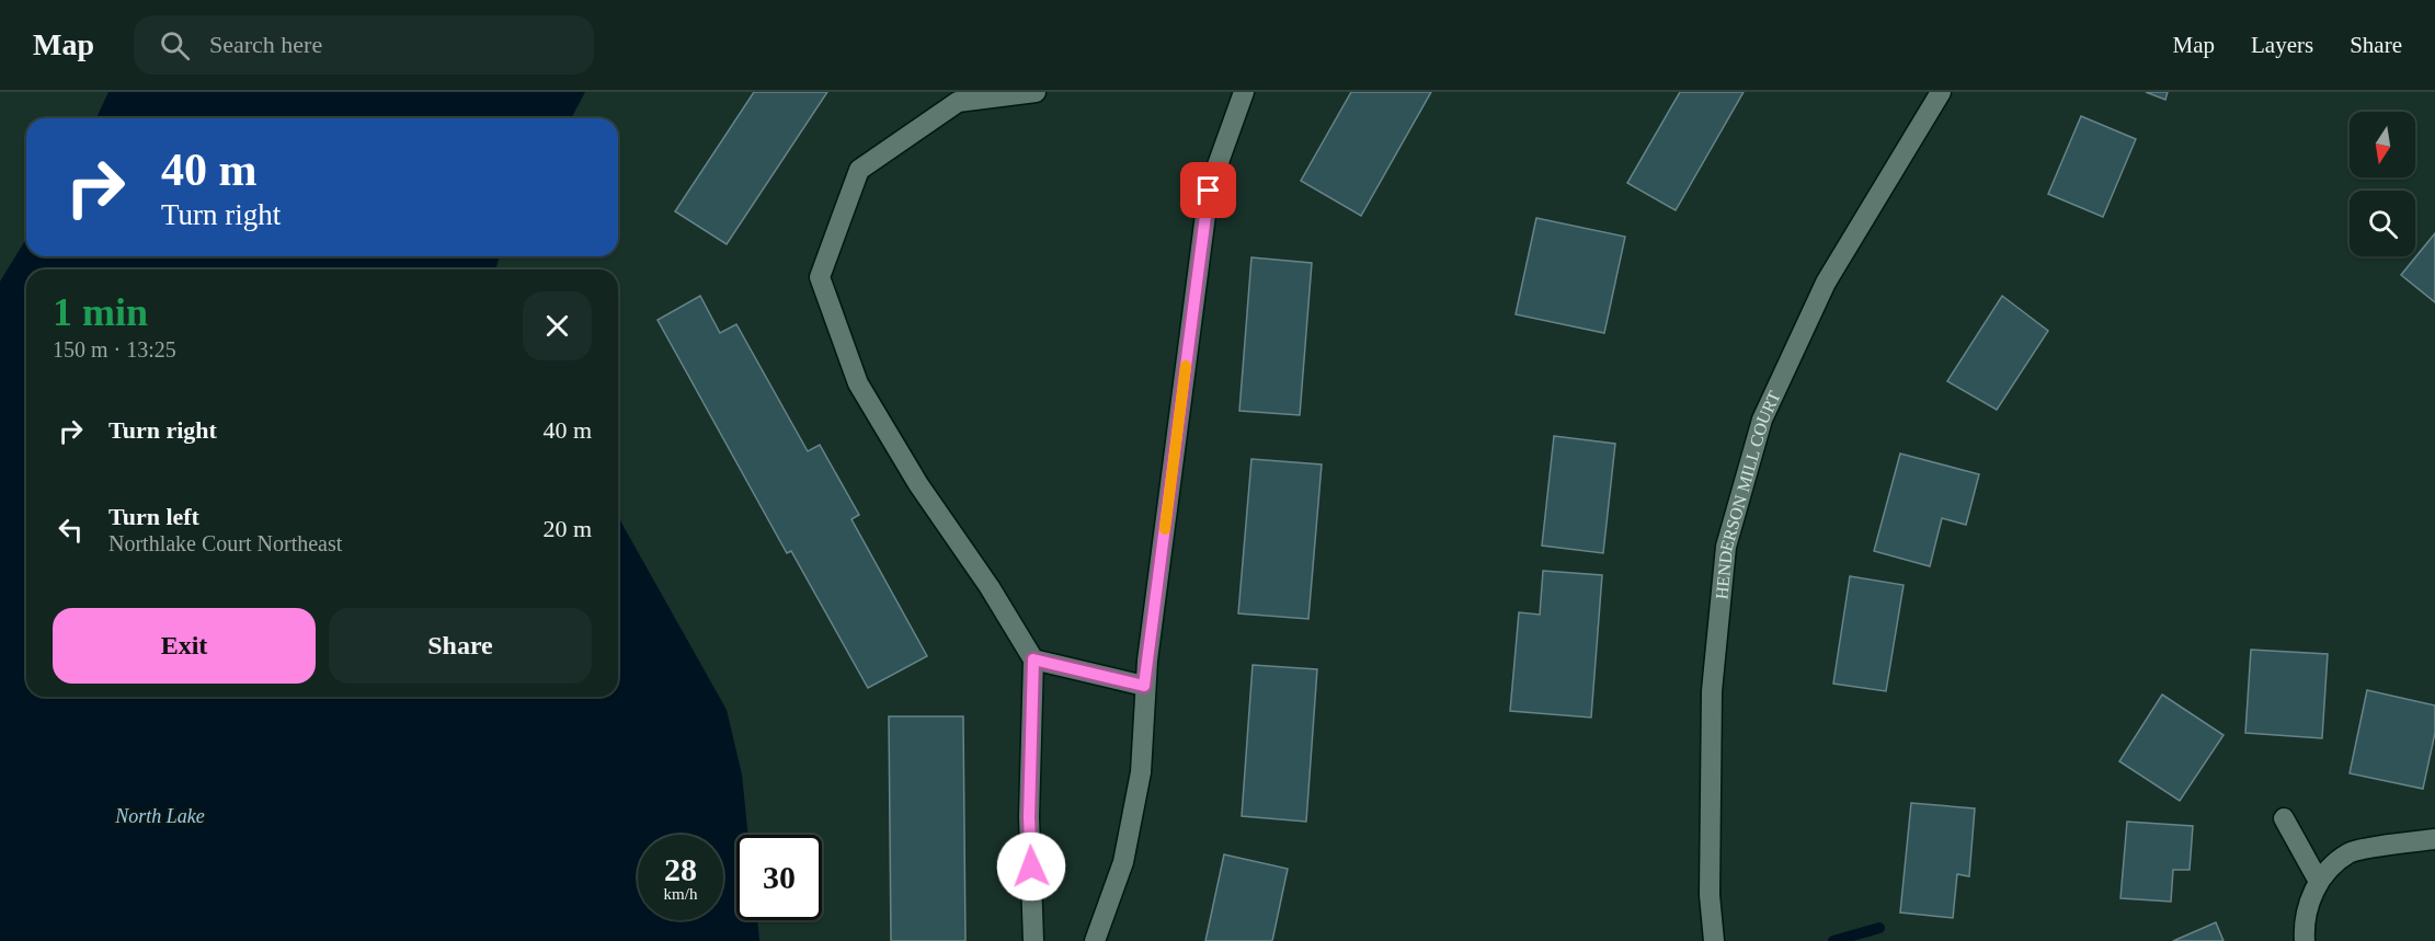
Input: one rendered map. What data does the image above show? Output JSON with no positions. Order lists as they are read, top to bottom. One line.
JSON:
{"streets":{"street":["HENDERSON MILL COURT"]},"water":["North Lake"],"north":"bottom","page":{"header":"Map","search":"Search here","nav":["Map","Layers","Share"],"turn":["40 m","Turn right"],"heading":["1 min","150 m · 13:25"],"list":[{"name":"Turn right","value":"40 m"},{"name":"Turn left","note":"Northlake Court Northeast","value":"20 m"}],"buttons":["Exit","Share"],"speed":"28 km/h","limit":"30"}}
